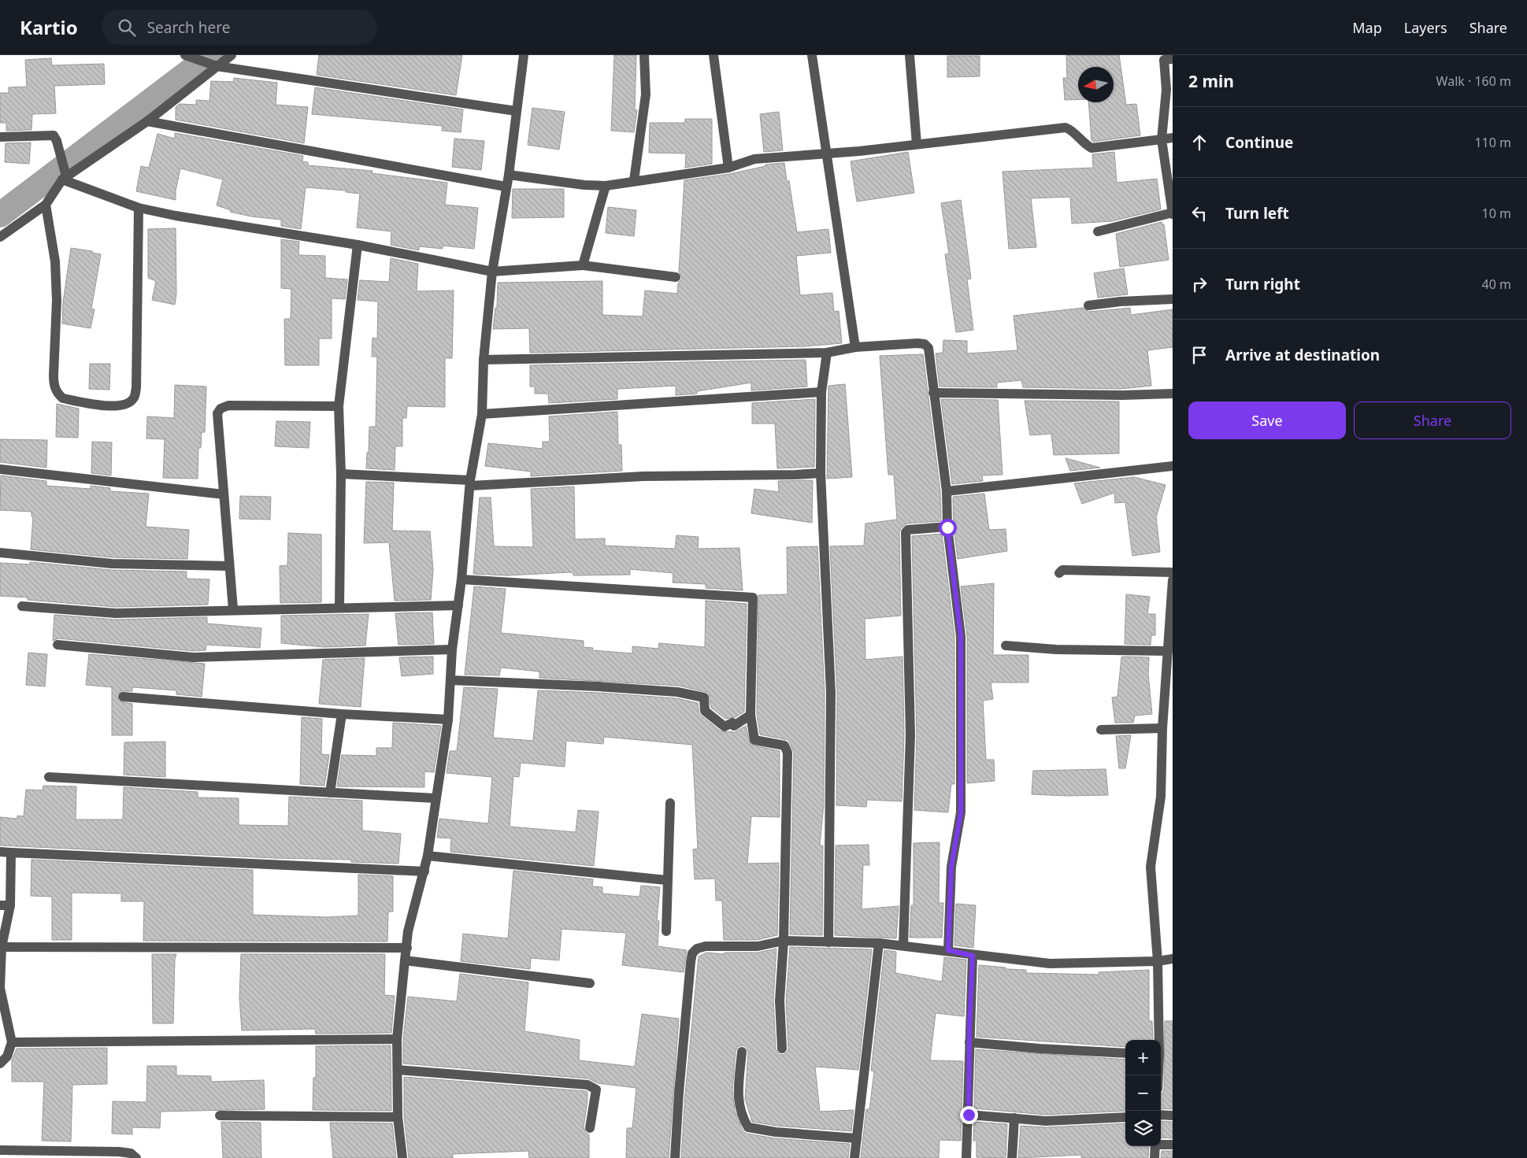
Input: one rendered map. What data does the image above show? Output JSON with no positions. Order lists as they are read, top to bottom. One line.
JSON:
{"north":"left","page":{"header":"Kartio","search":"Search here","nav":["Map","Layers","Share"],"heading":["2 min","Walk · 160 m"],"list":[["Continue","110 m"],["Turn left","10 m"],["Turn right","40 m"],"Arrive at destination"],"buttons":["Save","Share"],"map_buttons":["+","−"]}}
